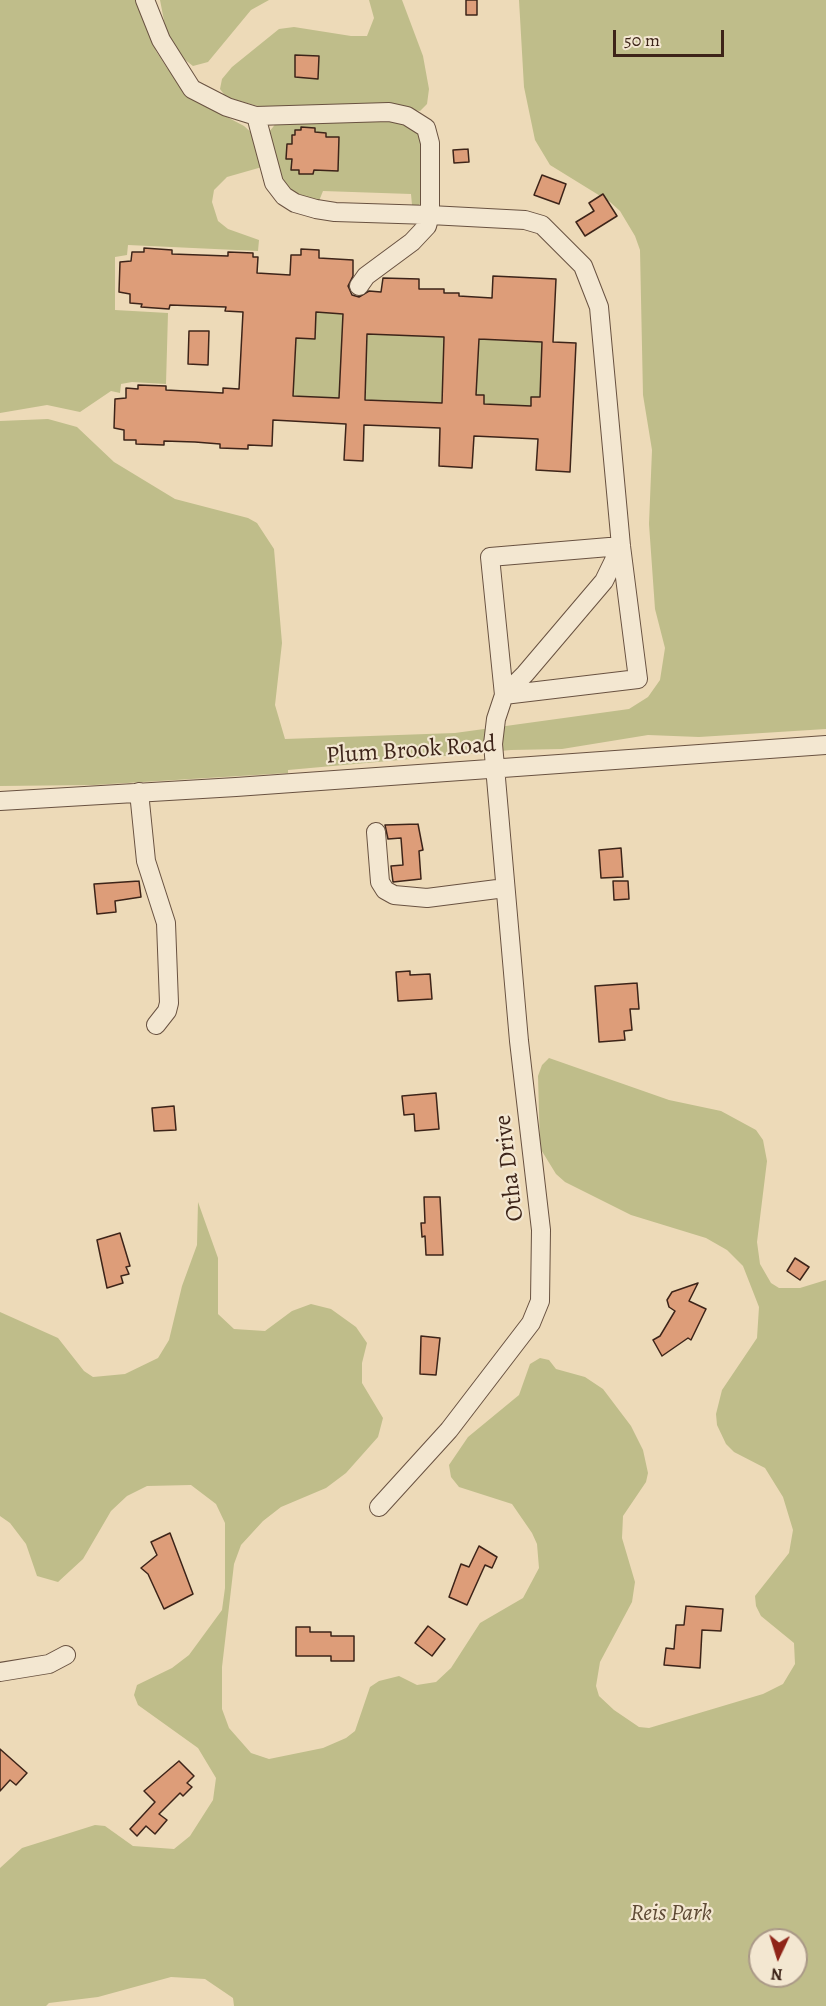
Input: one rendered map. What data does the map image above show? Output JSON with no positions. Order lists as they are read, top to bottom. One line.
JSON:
{"streets":{"street":["Plum Brook Road","Otha Drive"]},"crossings":[["Plum Brook Road","Otha Drive"]],"parks":["Reis Park"],"scale_bar":"50 m","north":"bottom"}
